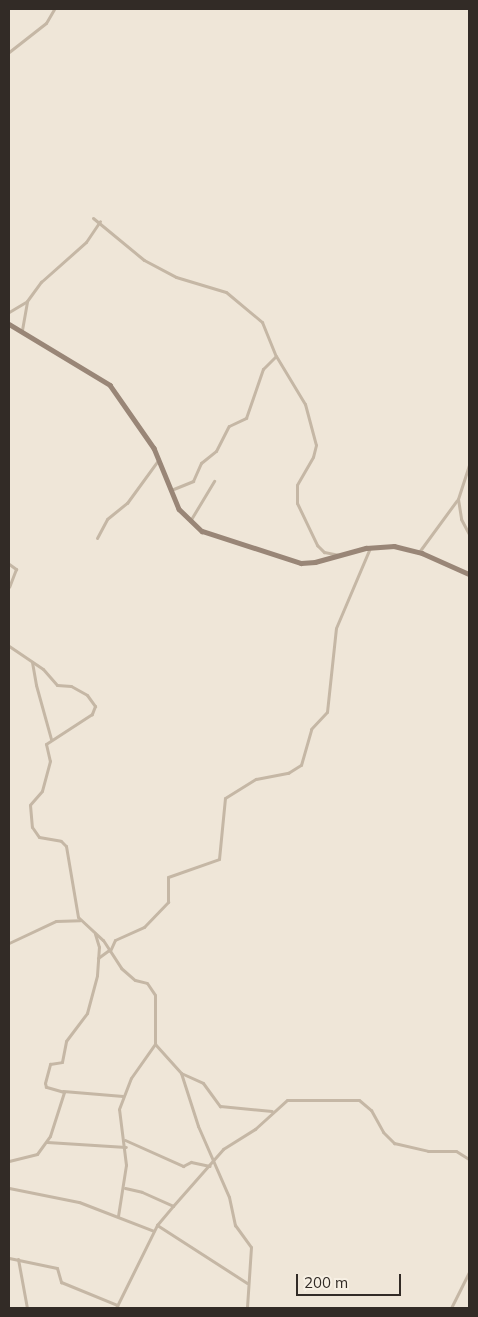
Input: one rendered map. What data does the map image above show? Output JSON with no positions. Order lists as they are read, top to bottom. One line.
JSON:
{"scale_bar":"200 m"}
